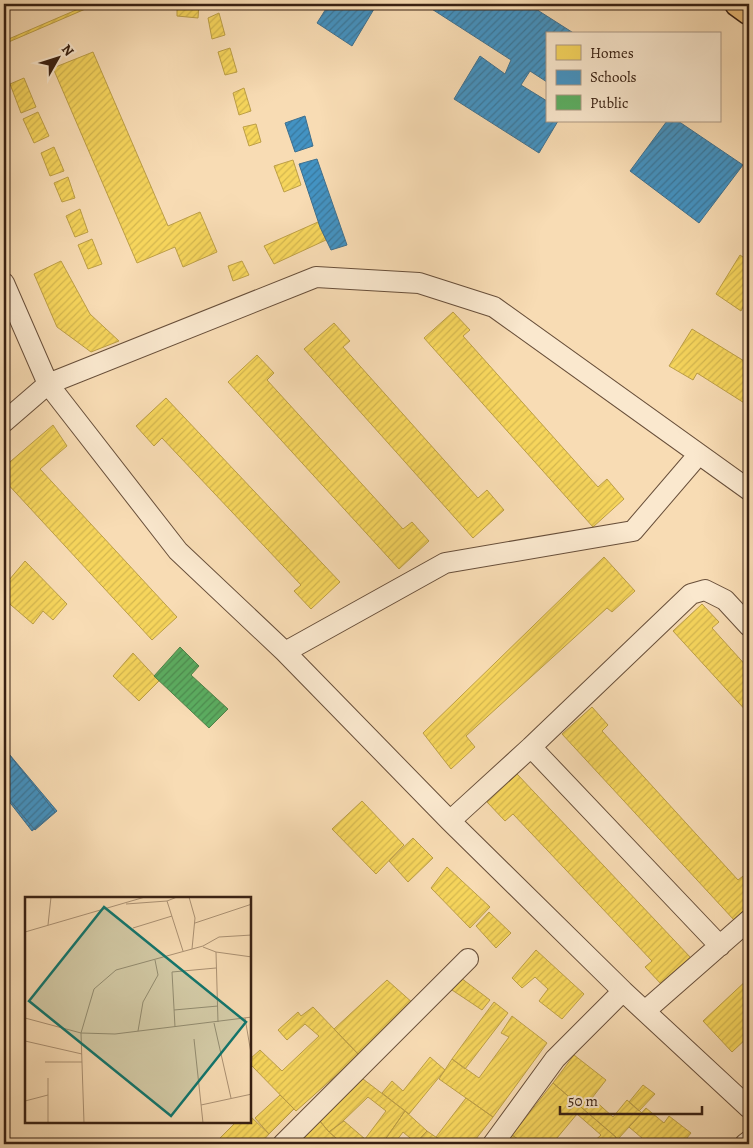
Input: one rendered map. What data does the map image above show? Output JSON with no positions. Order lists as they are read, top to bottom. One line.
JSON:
{"legend":["Homes","Schools","Public"],"scale_bar":"50 m","north":"top right"}
